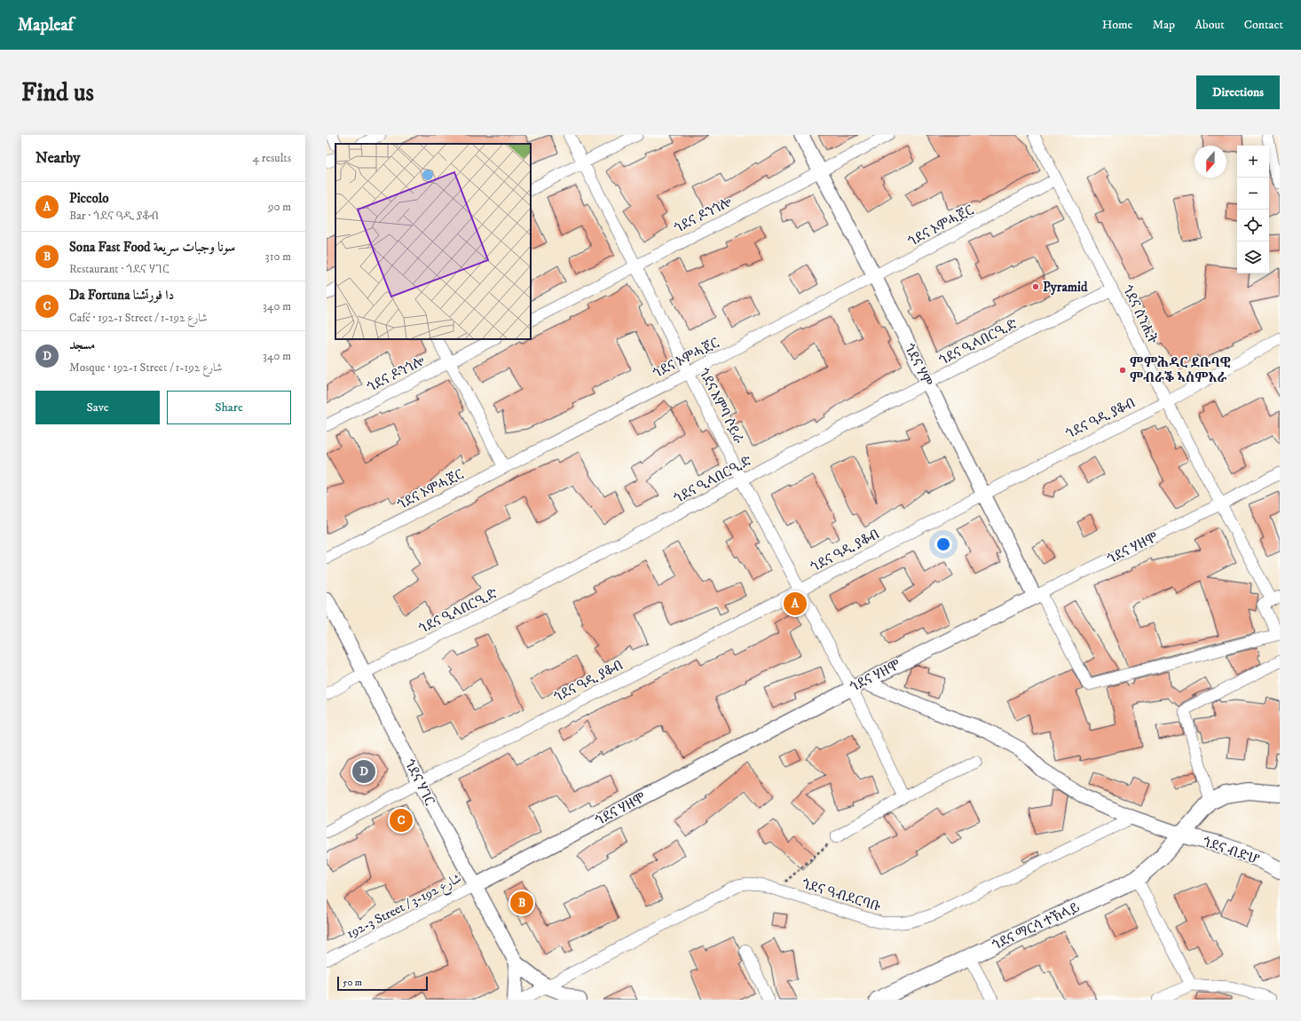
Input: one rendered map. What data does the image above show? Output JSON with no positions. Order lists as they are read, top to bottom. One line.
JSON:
{"streets":{"main road":["ጎደና ብድሆ","ጎደና ማርሳ ተኽላይ"],"street":["ጎደና ዶንጎሎ","ጎደና ኦምሓጀር","ጎደና ሰንሒት","ጎደና ዒላበርዒድ","ጎደና ሃም","ጎደና እምባ ሶይራ","ጎደና ዓዲ ያቆብ","ጎደና ሃዘሞ","ጎደና ሃገር","ጎደና ዓብደርባቡ","192-3 Street / شارع 192-3"]},"crossings":[["ጎደና ዶንጎሎ","ጎደና ሃም"],["ጎደና ዶንጎሎ","ጎደና እምባ ሶይራ"],["ጎደና ኦምሓጀር","ጎደና ሰንሒት"],["ጎደና ኦምሓጀር","ጎደና ሃም"],["ጎደና ኦምሓጀር","ጎደና እምባ ሶይራ"],["ጎደና ሰንሒት","ጎደና ዒላበርዒድ"],["ጎደና ሰንሒት","ጎደና ዓዲ ያቆብ"],["ጎደና ሰንሒት","ጎደና ሃዘሞ"],["ጎደና ዒላበርዒድ","ጎደና ሃም"],["ጎደና ዒላበርዒድ","ጎደና እምባ ሶይራ"],["ጎደና ዒላበርዒድ","ጎደና ሃገር"],["ጎደና ሃም","ጎደና ዓዲ ያቆብ"],["ጎደና ሃም","ጎደና ሃዘሞ"],["ጎደና እምባ ሶይራ","ጎደና ዓዲ ያቆብ"],["ጎደና እምባ ሶይራ","ጎደና ሃዘሞ"],["ጎደና ዓዲ ያቆብ","ጎደና ሃገር"],["ጎደና ሃዘሞ","ጎደና ሃገር"],["ጎደና ሃዘሞ","192-3 Street / شارع 192-3"],["ጎደና ሃገር","192-3 Street / شارع 192-3"],["ጎደና ብድሆ","ጎደና ማርሳ ተኽላይ"]],"places":["Pyramid","ምምሕዳር ደቡባዊ ምብራቕ ኣስምአራ"],"scale_bar":"50 m","north":"bottom","page":{"header":"Mapleaf","nav":["Home","Map","About","Contact"],"buttons":["Directions",["Save","Share"]],"title":"Find us","heading":["Nearby","4 results"],"map_buttons":["+","−"],"list":[{"mark":"A","name":"Piccolo","note":"Bar · ጎደና ዓዲ ያቆብ","value":"90 m"},{"mark":"B","name":"Sona Fast Food سونا وجبات سريعة","note":"Restaurant · ጎደና ሃገር","value":"310 m"},{"mark":"C","name":"Da Fortuna دا فورتشنا","note":"Café · 192-1 Street / شارع 192-1","value":"340 m"},{"mark":"D","name":"مسجد","note":"Mosque · 192-1 Street / شارع 192-1","value":"340 m"}],"pins":["A","D","C","B"],"scale":"50 m"}}
